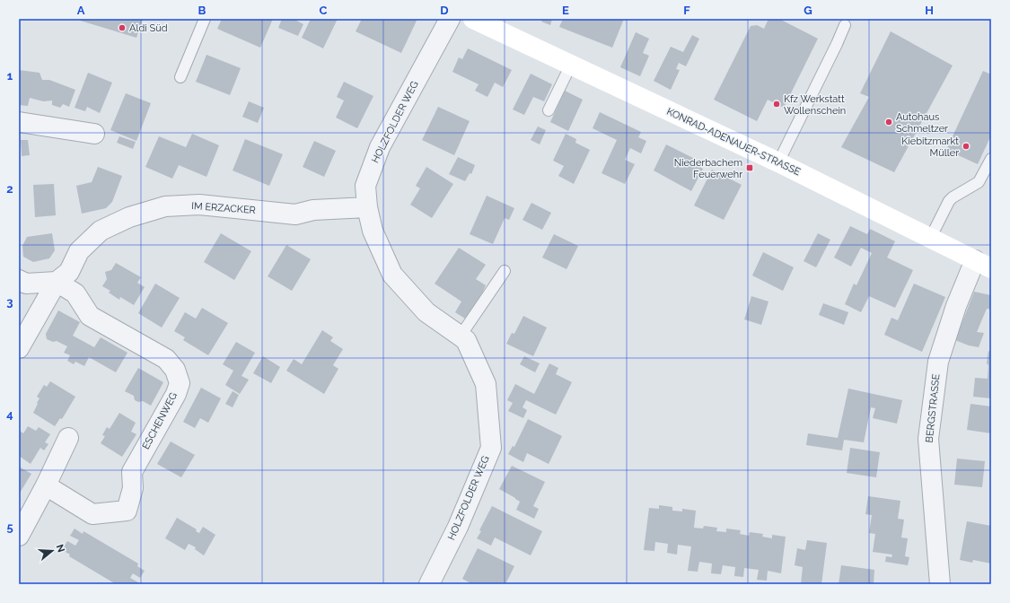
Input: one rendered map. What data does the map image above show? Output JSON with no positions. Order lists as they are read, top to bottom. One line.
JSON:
{"streets":{"main road":["KONRAD-ADENAUER-STRASSE"],"street":["HOLZFOLDER WEG","IM ERZACKER","BERGSTRASSE","ESCHENWEG"]},"crossings":[["HOLZFOLDER WEG","IM ERZACKER"],["KONRAD-ADENAUER-STRASSE","BERGSTRASSE"],["IM ERZACKER","ESCHENWEG"]],"places":{"other":["Aldi Süd","Kfz Werkstatt Wollenschein","Autohaus Schmeltzer","Kiebitzmarkt Müller"],"transit":["Niederbachem Feuerwehr"]},"north":"right","grid":{"columns":["A","B","C","D","E","F","G","H"],"rows":["1","2","3","4","5"]}}
